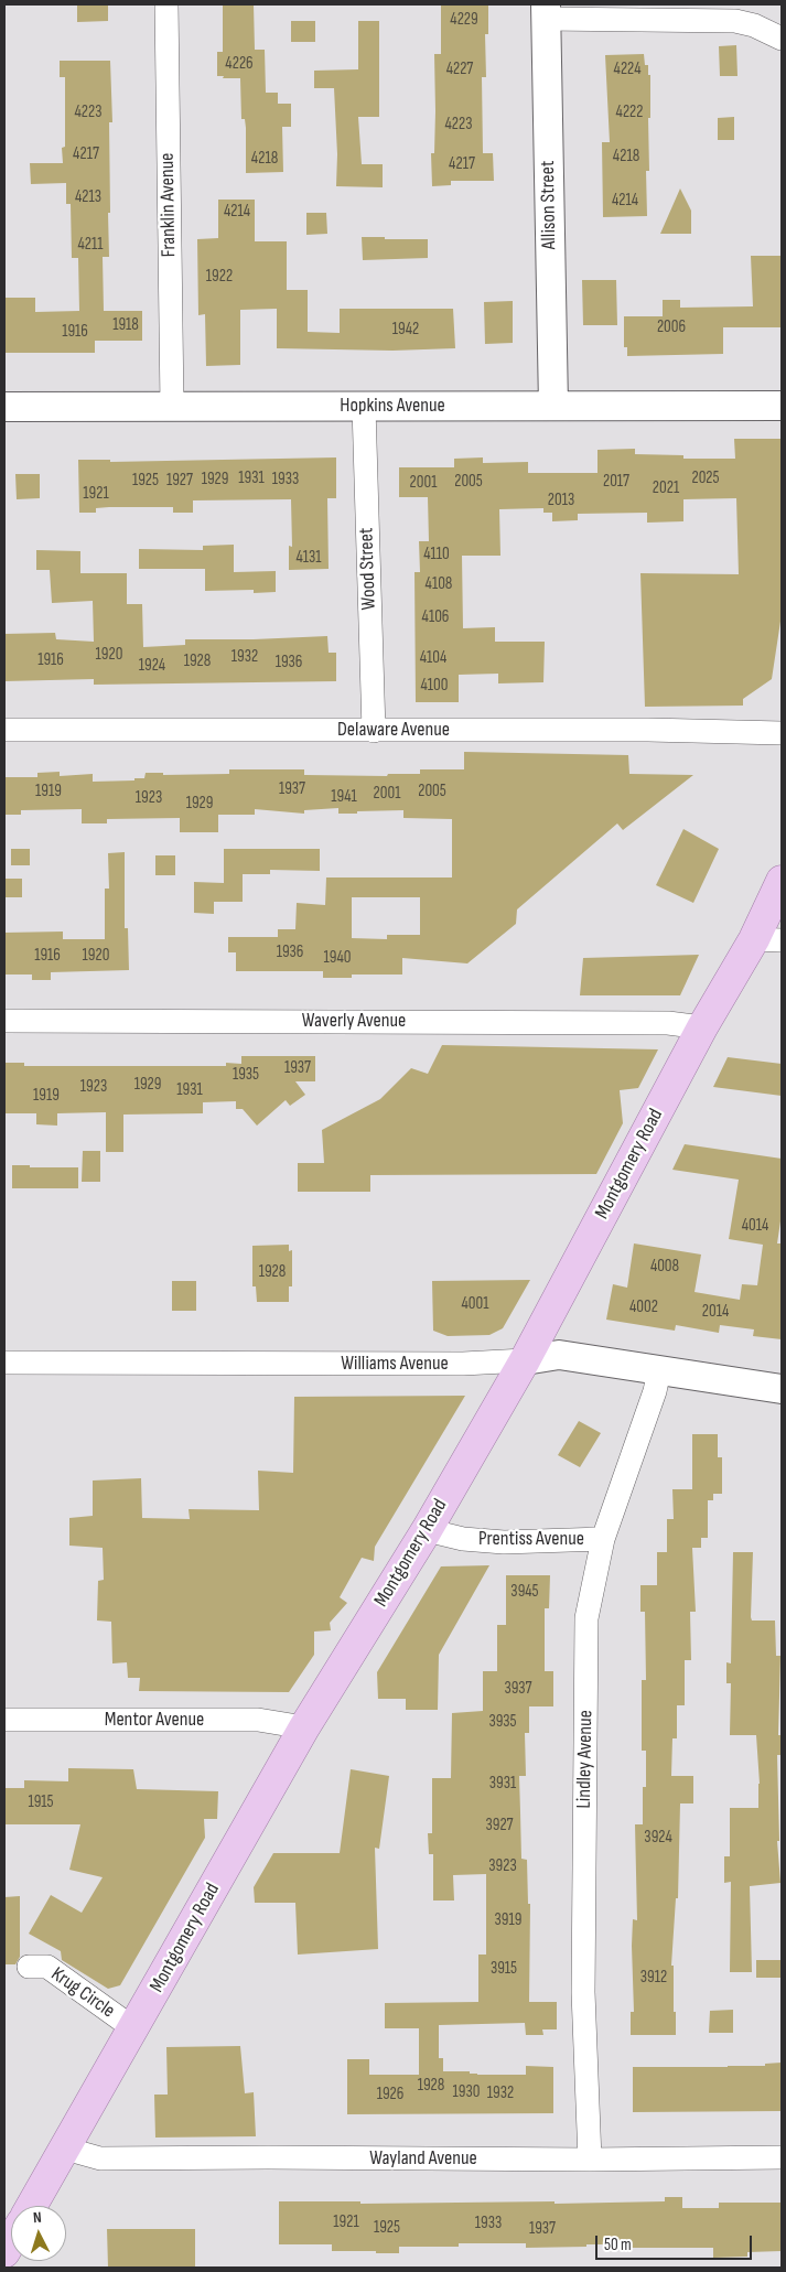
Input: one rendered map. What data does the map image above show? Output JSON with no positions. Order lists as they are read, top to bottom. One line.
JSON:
{"streets":{"main road":["Montgomery Road"],"street":["Franklin Avenue","Allison Street","Hopkins Avenue","Wood Street","Delaware Avenue","Waverly Avenue","Williams Avenue","Prentiss Avenue","Mentor Avenue","Lindley Avenue","Krug Circle","Wayland Avenue"]},"crossings":[["Franklin Avenue","Hopkins Avenue"],["Allison Street","Hopkins Avenue"],["Hopkins Avenue","Wood Street"],["Wood Street","Delaware Avenue"],["Waverly Avenue","Montgomery Road"],["Montgomery Road","Williams Avenue"],["Montgomery Road","Prentiss Avenue"],["Montgomery Road","Mentor Avenue"],["Montgomery Road","Krug Circle"],["Montgomery Road","Wayland Avenue"],["Williams Avenue","Lindley Avenue"],["Prentiss Avenue","Lindley Avenue"],["Lindley Avenue","Wayland Avenue"]],"house_numbers":["4229","4226","4227","4224","4223","4222","4223","4217","4218","4218","4217","4213","4214","4214","4211","1922","1918","2006","1942","1916","1931","2025","1929","1933","1925","1927","2005","2017","2001","2021","1921","2013","4110","4131","4108","4106","1920","1932","4104","1916","1928","1936","1924","4100","1937","1919","2005","2001","1941","1923","1929","1936","1916","1920","1940","1937","1935","1929","1923","1931","1919","4014","4008","1928","4001","4002","2014","3945","3937","3935","3931","1915","3927","3924","3923","3919","3915","3912","1928","1930","1932","1926","1921","1933","1925","1937"],"scale_bar":"50 m","north":"top"}
